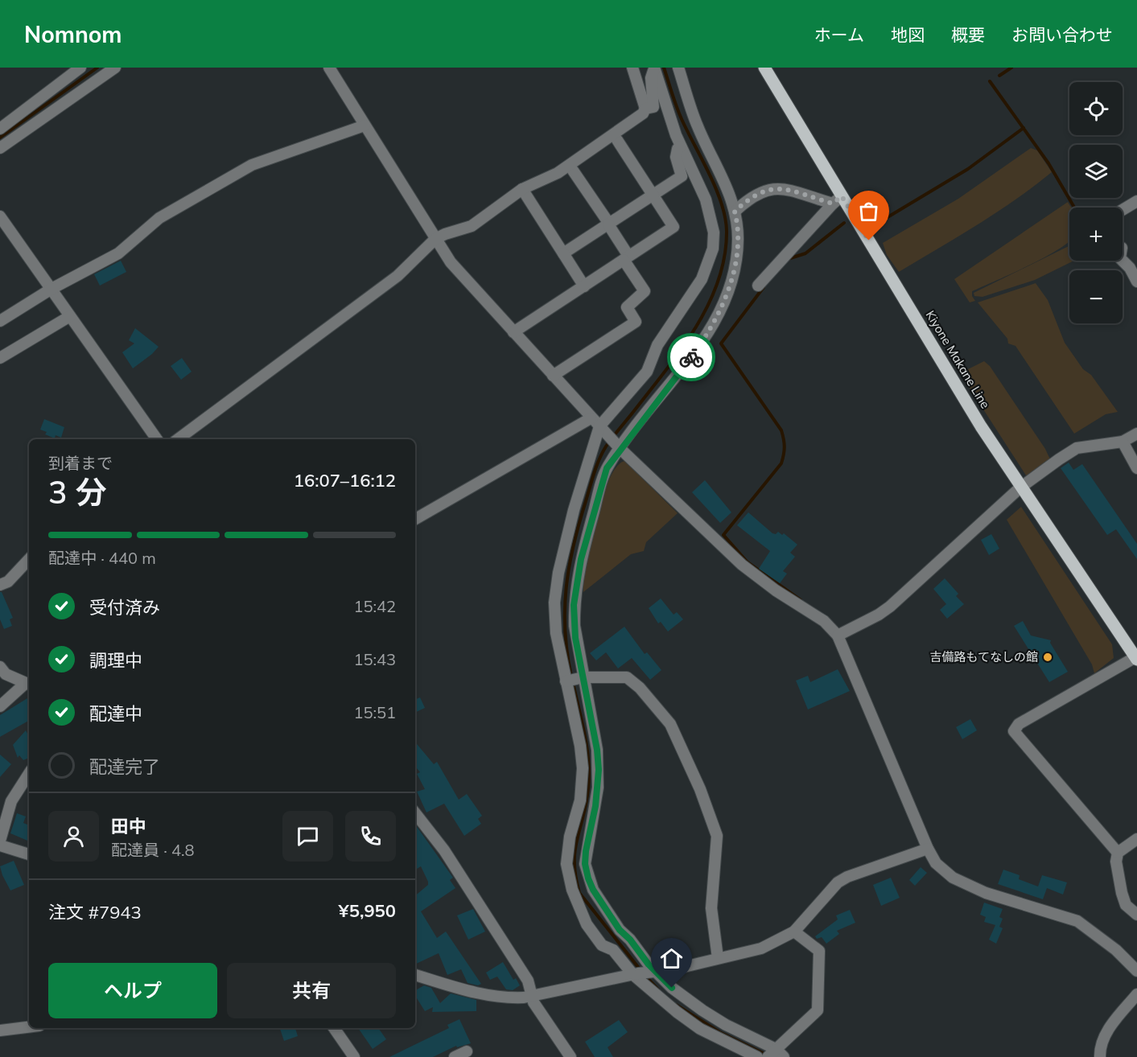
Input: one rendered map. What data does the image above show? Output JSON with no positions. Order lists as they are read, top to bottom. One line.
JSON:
{"streets":{"main road":["Kiyone Makane Line"]},"places":["吉備路もてなしの館"],"page":{"header":"Nomnom","nav":["ホーム","地図","概要","お問い合わせ"],"map_buttons":["+","−"],"heading":["3 分","到着まで","16:07–16:12"],"panel":["田中","配達員 · 4.8","注文 #7943","¥5,950"],"bar":"配達中 · 440 m","list":[["受付済み","15:42"],["調理中","15:43"],["配達中","15:51"],"配達完了"],"buttons":["ヘルプ","共有"]}}
